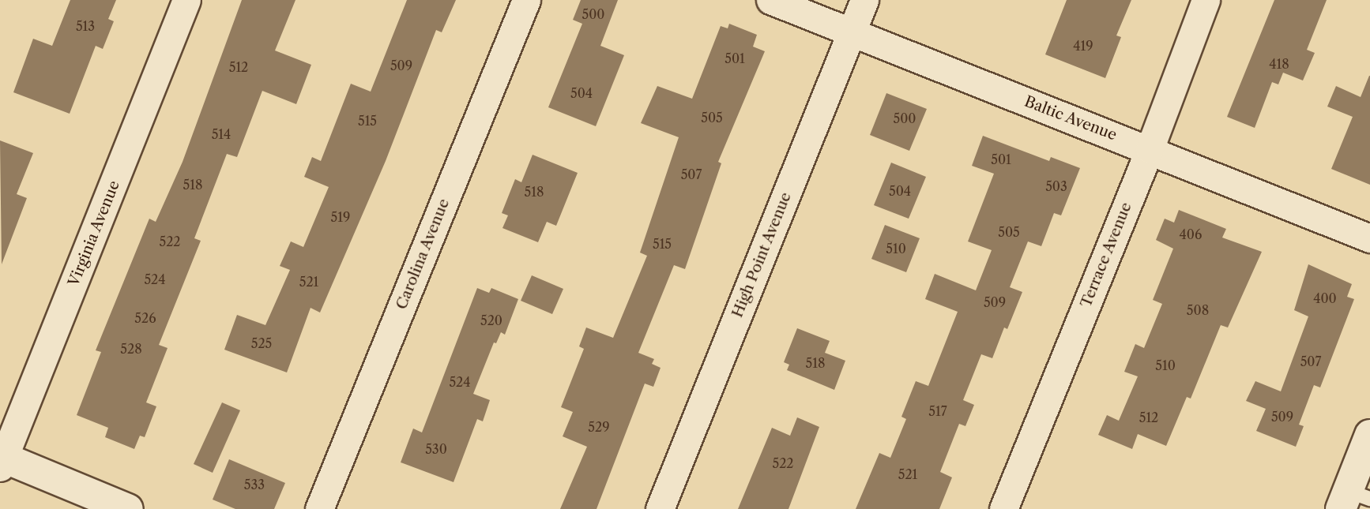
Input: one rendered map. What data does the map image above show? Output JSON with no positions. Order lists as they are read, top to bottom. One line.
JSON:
{"streets":{"street":["Baltic Avenue","Virginia Avenue","Carolina Avenue","High Point Avenue","Terrace Avenue"]},"crossings":[["Baltic Avenue","High Point Avenue"],["Baltic Avenue","Terrace Avenue"]],"house_numbers":["500","513","419","501","418","509","512","504","505","500","515","514","501","507","518","503","504","518","519","505","406","522","515","510","524","521","400","509","508","526","520","525","528","507","518","510","524","517","509","512","529","530","522","521","533"]}
